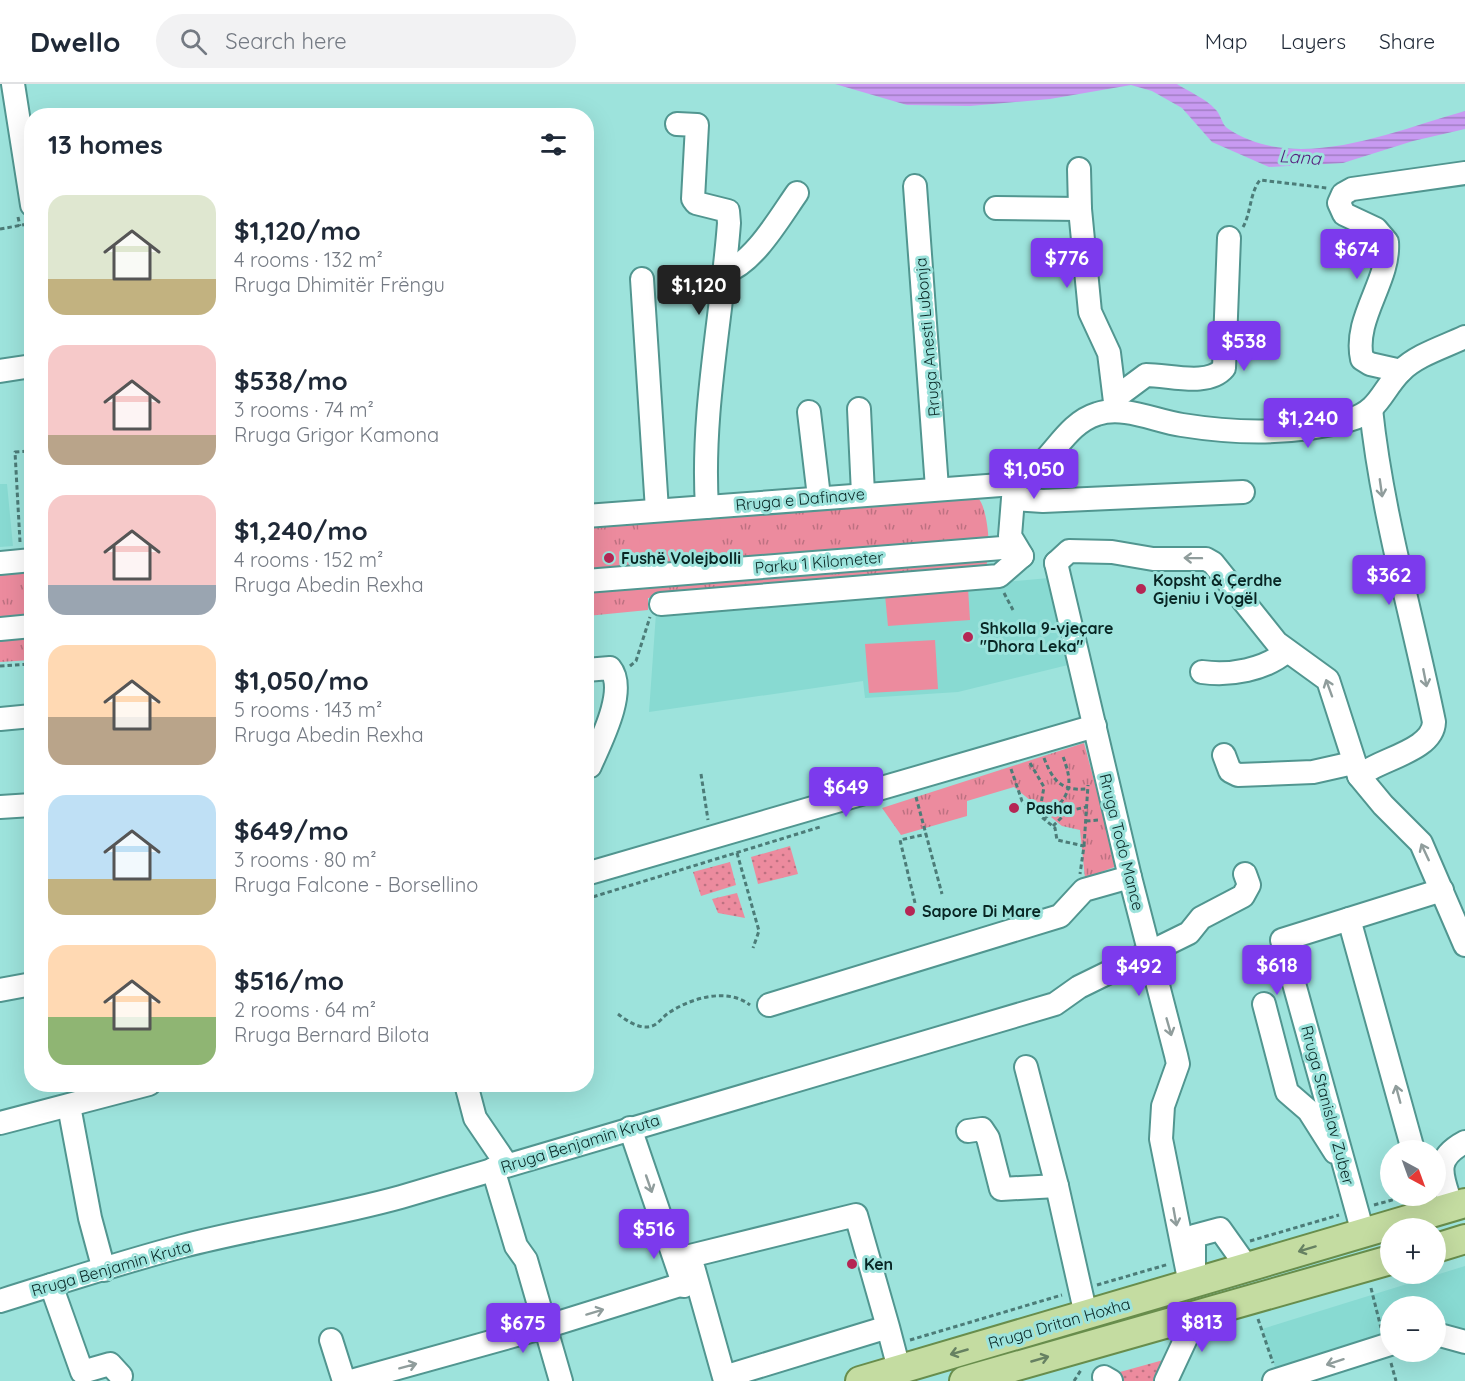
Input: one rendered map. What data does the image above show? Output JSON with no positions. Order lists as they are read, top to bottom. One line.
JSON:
{"streets":{"main road":["Rruga Dritan Hoxha"],"street":["Rruga Anesti Lubonja","Rruga e Dafinave","Parku 1 Kilometer","Rruga Todo Mance","Rruga Stanislav Zuber","Rruga Benjamin Kruta"]},"crossings":[["Rruga Anesti Lubonja","Rruga e Dafinave"],["Parku 1 Kilometer","Rruga Todo Mance"],["Rruga Todo Mance","Rruga Benjamin Kruta"],["Rruga Todo Mance","Rruga Dritan Hoxha"],["Rruga Stanislav Zuber","Rruga Dritan Hoxha"]],"water":["Lana"],"places":["Fushë Volejbolli","Kopsht & Çerdhe Gjeniu i Vogël","Shkolla 9-vjeçare \"Dhora Leka\"","Pasha","Sapore Di Mare","Ken"],"north":"bottom right","page":{"header":"Dwello","search":"Search here","nav":["Map","Layers","Share"],"heading":"13 homes","list":[{"name":"$1,120/mo","note":"4 rooms · 132 m² · Rruga Dhimitër Frëngu"},{"name":"$538/mo","note":"3 rooms · 74 m² · Rruga Grigor Kamona"},{"name":"$1,240/mo","note":"4 rooms · 152 m² · Rruga Abedin Rexha"},{"name":"$1,050/mo","note":"5 rooms · 143 m² · Rruga Abedin Rexha"},{"name":"$649/mo","note":"3 rooms · 80 m² · Rruga Falcone - Borsellino"},{"name":"$516/mo","note":"2 rooms · 64 m² · Rruga Bernard Bilota"}],"price":["$674","$776","$1,120","$538","$1,240","$1,050","$362","$649","$618","$492","$516","$813","$675"],"map_buttons":["+","−"]}}
